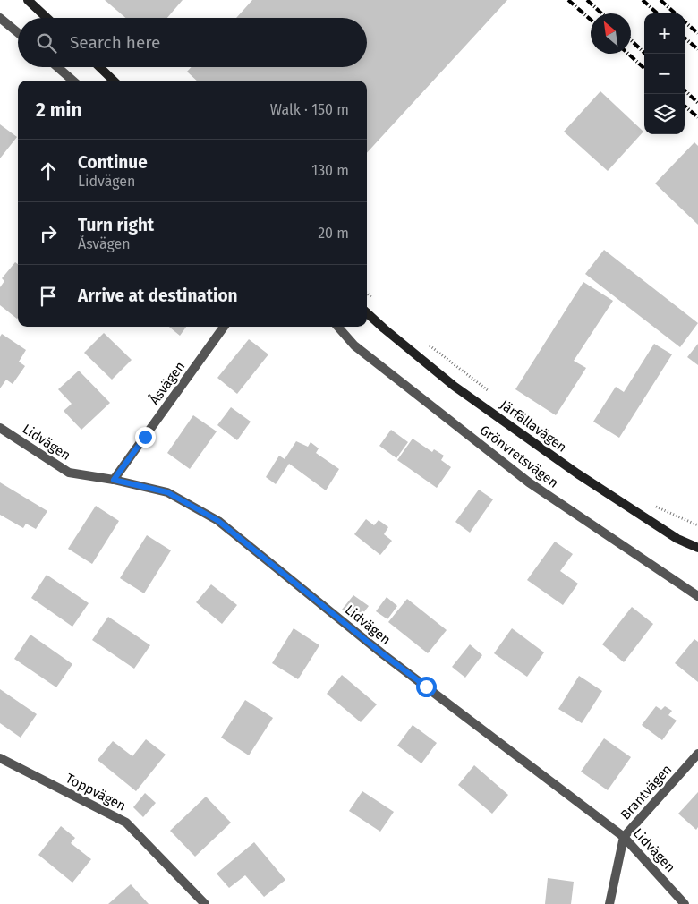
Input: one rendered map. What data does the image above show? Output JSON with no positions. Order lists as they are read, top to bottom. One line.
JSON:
{"streets":{"street":["Åsvägen","Järfällavägen","Lidvägen","Grönvretsvägen","Toppvägen","Brantvägen"]},"crossings":[["Åsvägen","Lidvägen"],["Lidvägen","Brantvägen"]],"north":"top left","page":{"map_buttons":["+","−"],"search":"Search here","heading":["2 min","Walk · 150 m"],"list":[["Continue","Lidvägen","130 m"],["Turn right","Åsvägen","20 m"],"Arrive at destination"]}}
